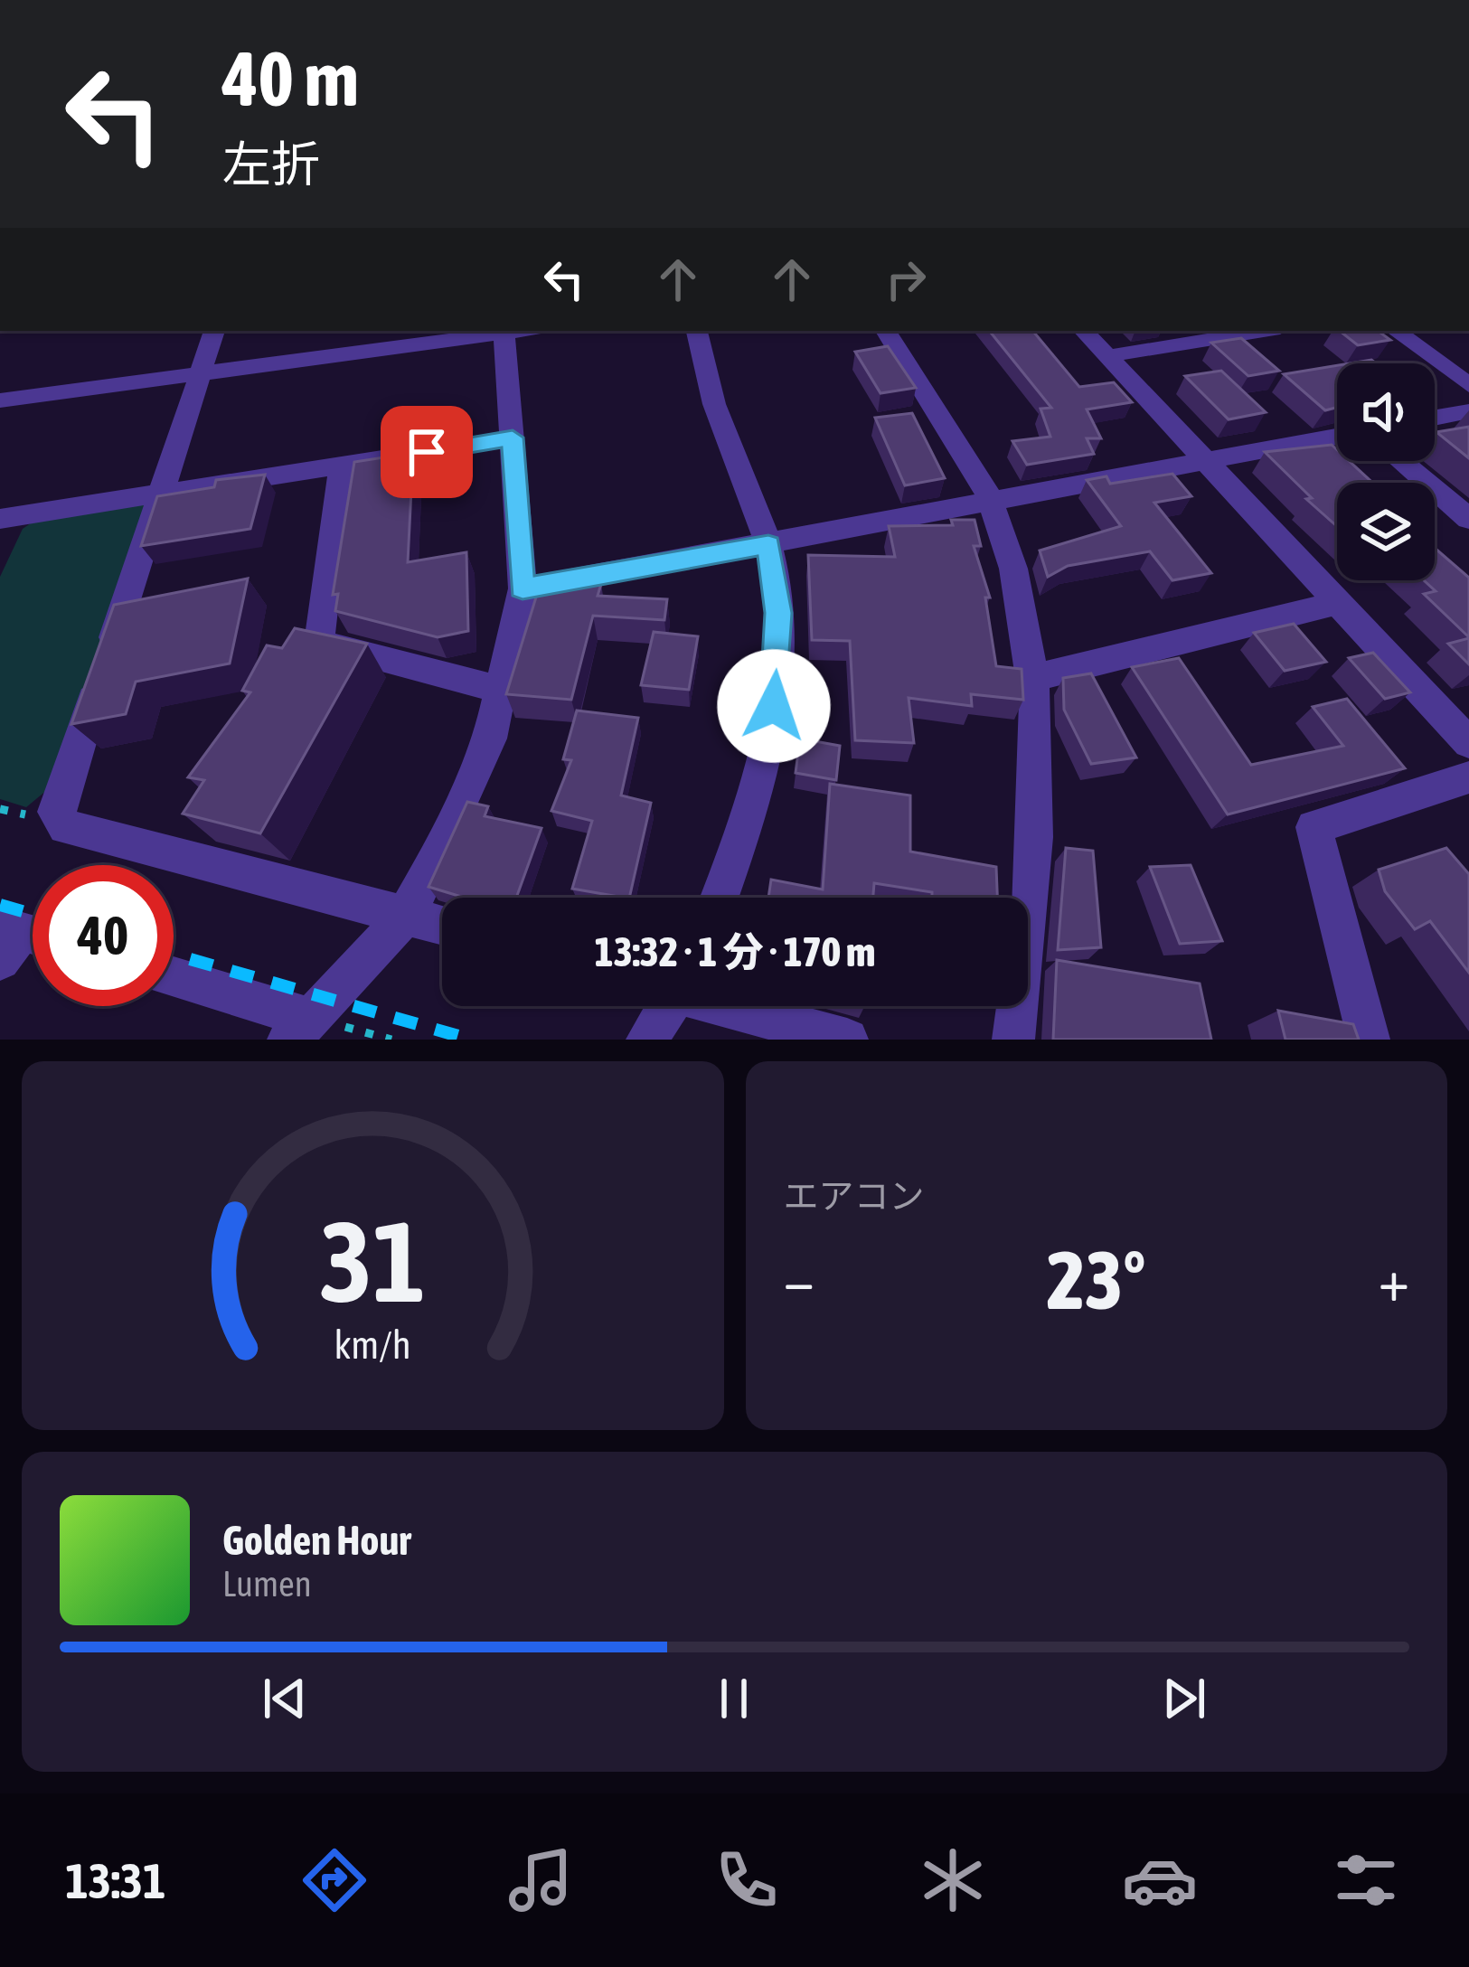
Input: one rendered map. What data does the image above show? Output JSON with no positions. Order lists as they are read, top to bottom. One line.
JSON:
{"page":{"turn":["40 m","左折"],"limit":"40","trip":"13:32 · 1 分 · 170 m","tile":"エアコン","heat":["−","23°","+"],"song":["Golden Hour","Lumen"],"tabs":"13:31","gauge":["31","km/h"]}}
